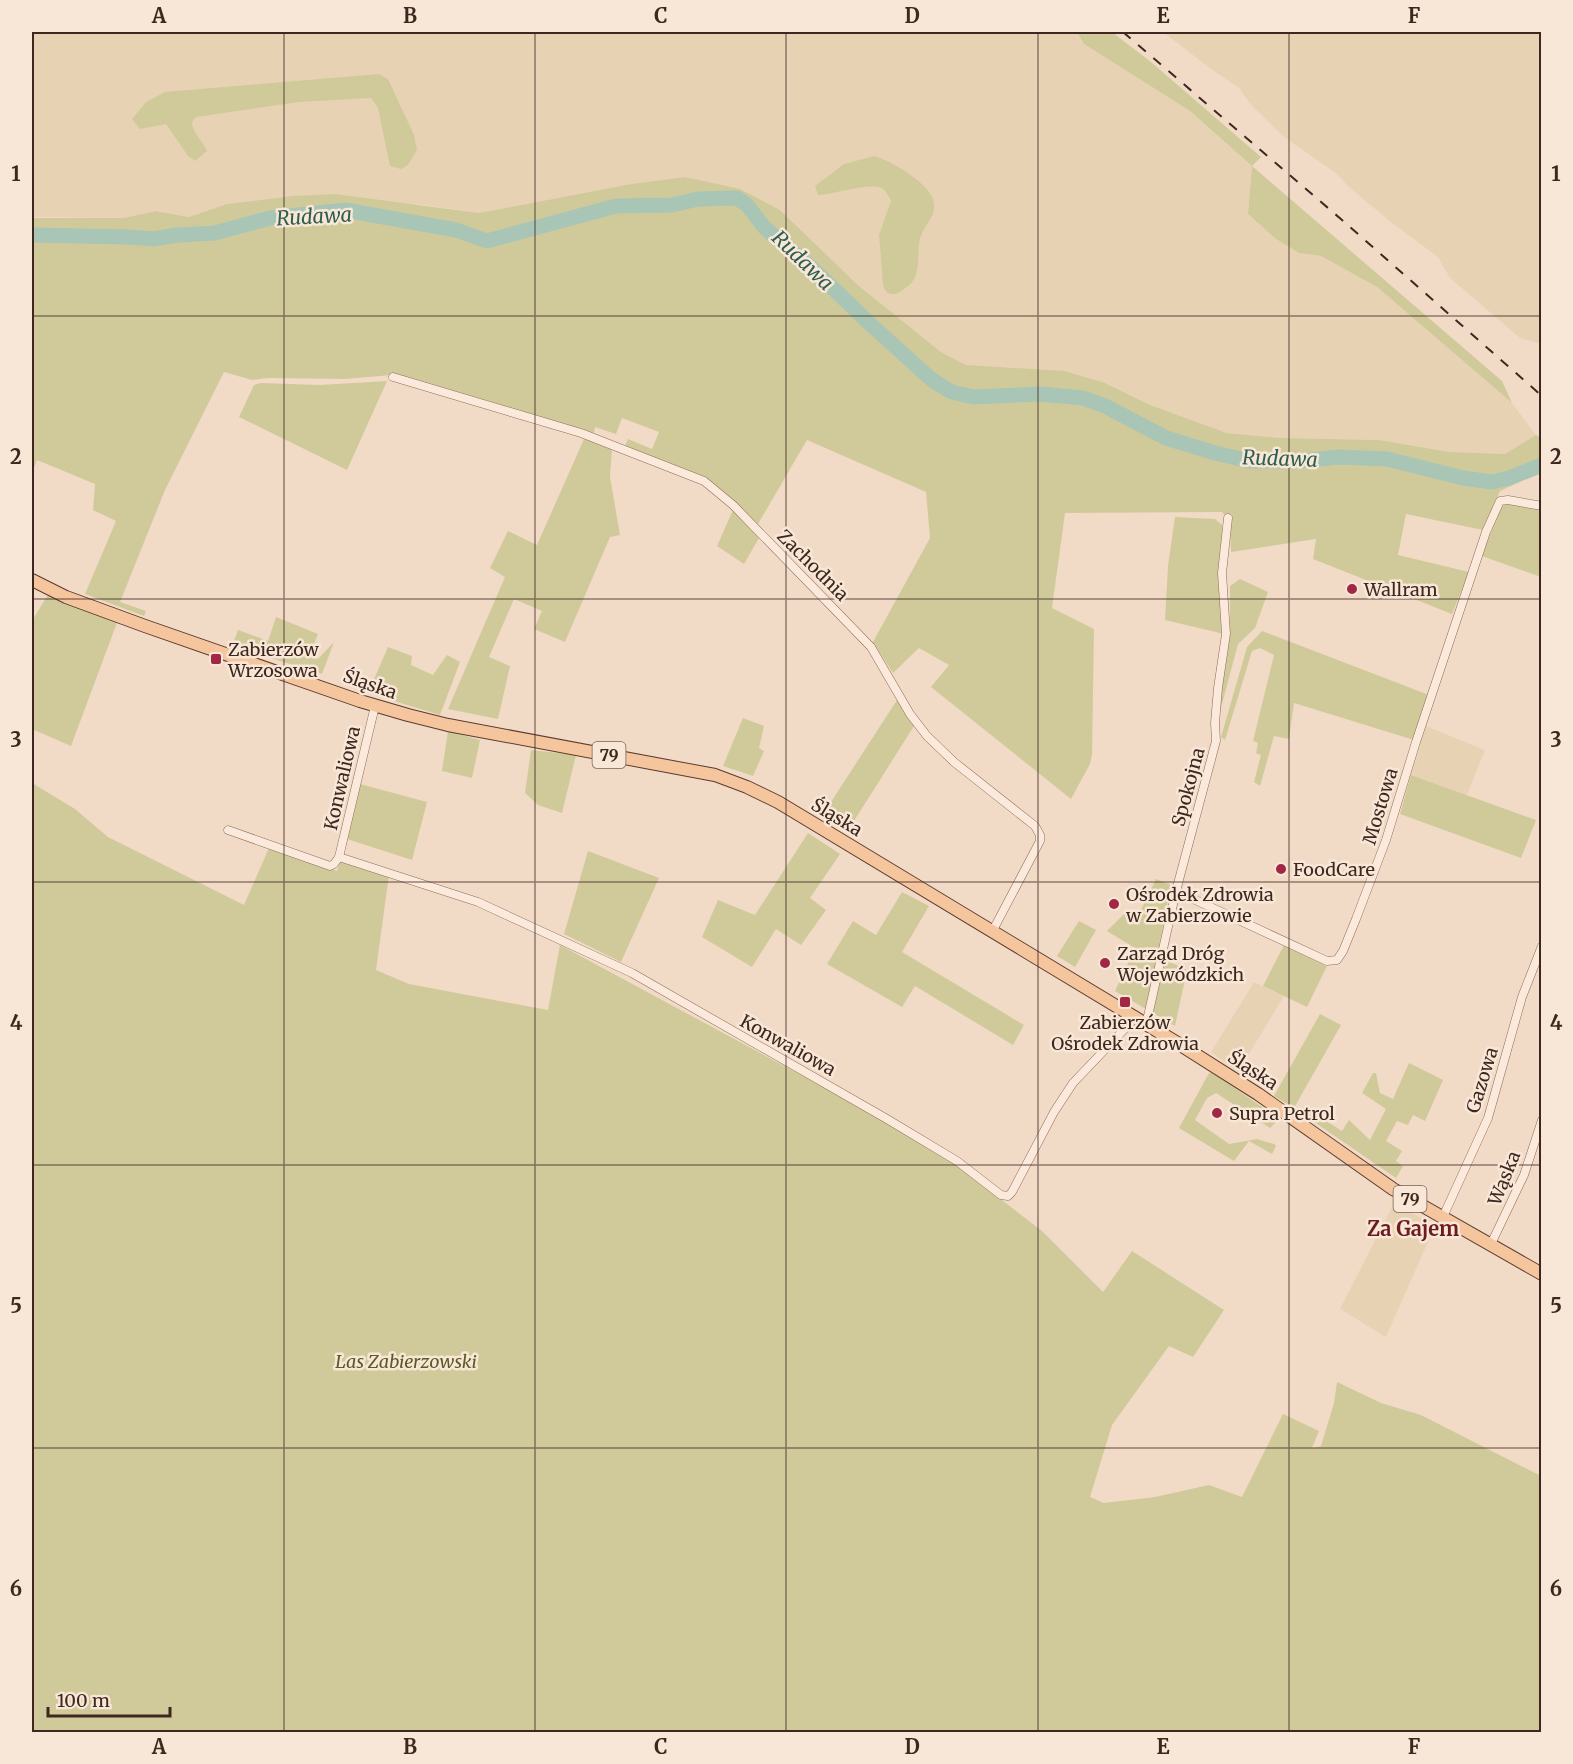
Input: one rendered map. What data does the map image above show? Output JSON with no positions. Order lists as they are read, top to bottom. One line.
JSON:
{"streets":{"main road":["Śląska","79"],"street":["Zachodnia","Konwaliowa","Spokojna","Mostowa","Gazowa","Wąska"]},"crossings":[["Zachodnia","Śląska"],["Śląska","Konwaliowa"],["Śląska","Spokojna"],["Śląska","Gazowa"],["Śląska","Wąska"],["Konwaliowa","Spokojna"],["Spokojna","Mostowa"]],"districts":["Za Gajem"],"water":["Rudawa"],"parks":["Las Zabierzowski"],"places":{"other":["Wallram","FoodCare","Ośrodek Zdrowia w Zabierzowie","Zarząd Dróg Wojewódzkich","Supra Petrol"],"transit":["Zabierzów Wrzosowa","Zabierzów Ośrodek Zdrowia"]},"scale_bar":"100 m","grid":{"columns":["A","B","C","D","E","F"],"rows":["1","2","3","4","5","6"]}}
